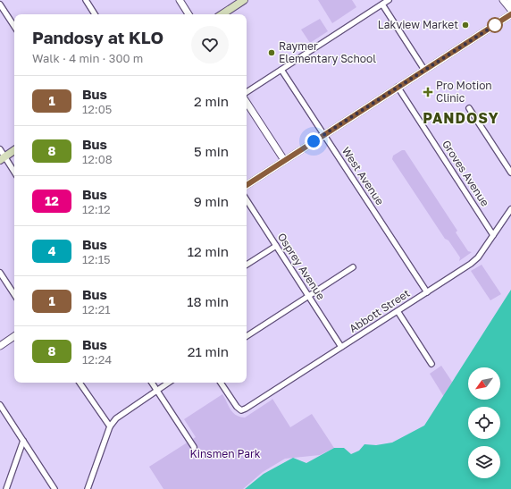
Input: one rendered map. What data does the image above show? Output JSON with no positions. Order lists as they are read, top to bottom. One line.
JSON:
{"streets":{"street":["Groves Avenue","West Avenue","Osprey Avenue","Abbott Street"]},"crossings":[["Groves Avenue","Abbott Street"],["West Avenue","Abbott Street"],["Osprey Avenue","Abbott Street"]],"districts":["PANDOSY"],"parks":["Kinsmen Park"],"places":{"other":["Lakview Market","Raymer Elementary School"],"health":["Pro Motion Clinic"]},"lines":["bus line 1"],"north":"bottom left","page":{"heading":["Pandosy at KLO","Walk · 4 min · 300 m"],"list":[{"mark":"1","name":"Bus","note":"12:05","value":"2 min"},{"mark":"8","name":"Bus","note":"12:08","value":"5 min"},{"mark":"12","name":"Bus","note":"12:12","value":"9 min"},{"mark":"4","name":"Bus","note":"12:15","value":"12 min"},{"mark":"1","name":"Bus","note":"12:21","value":"18 min"},{"mark":"8","name":"Bus","note":"12:24","value":"21 min"}]}}
